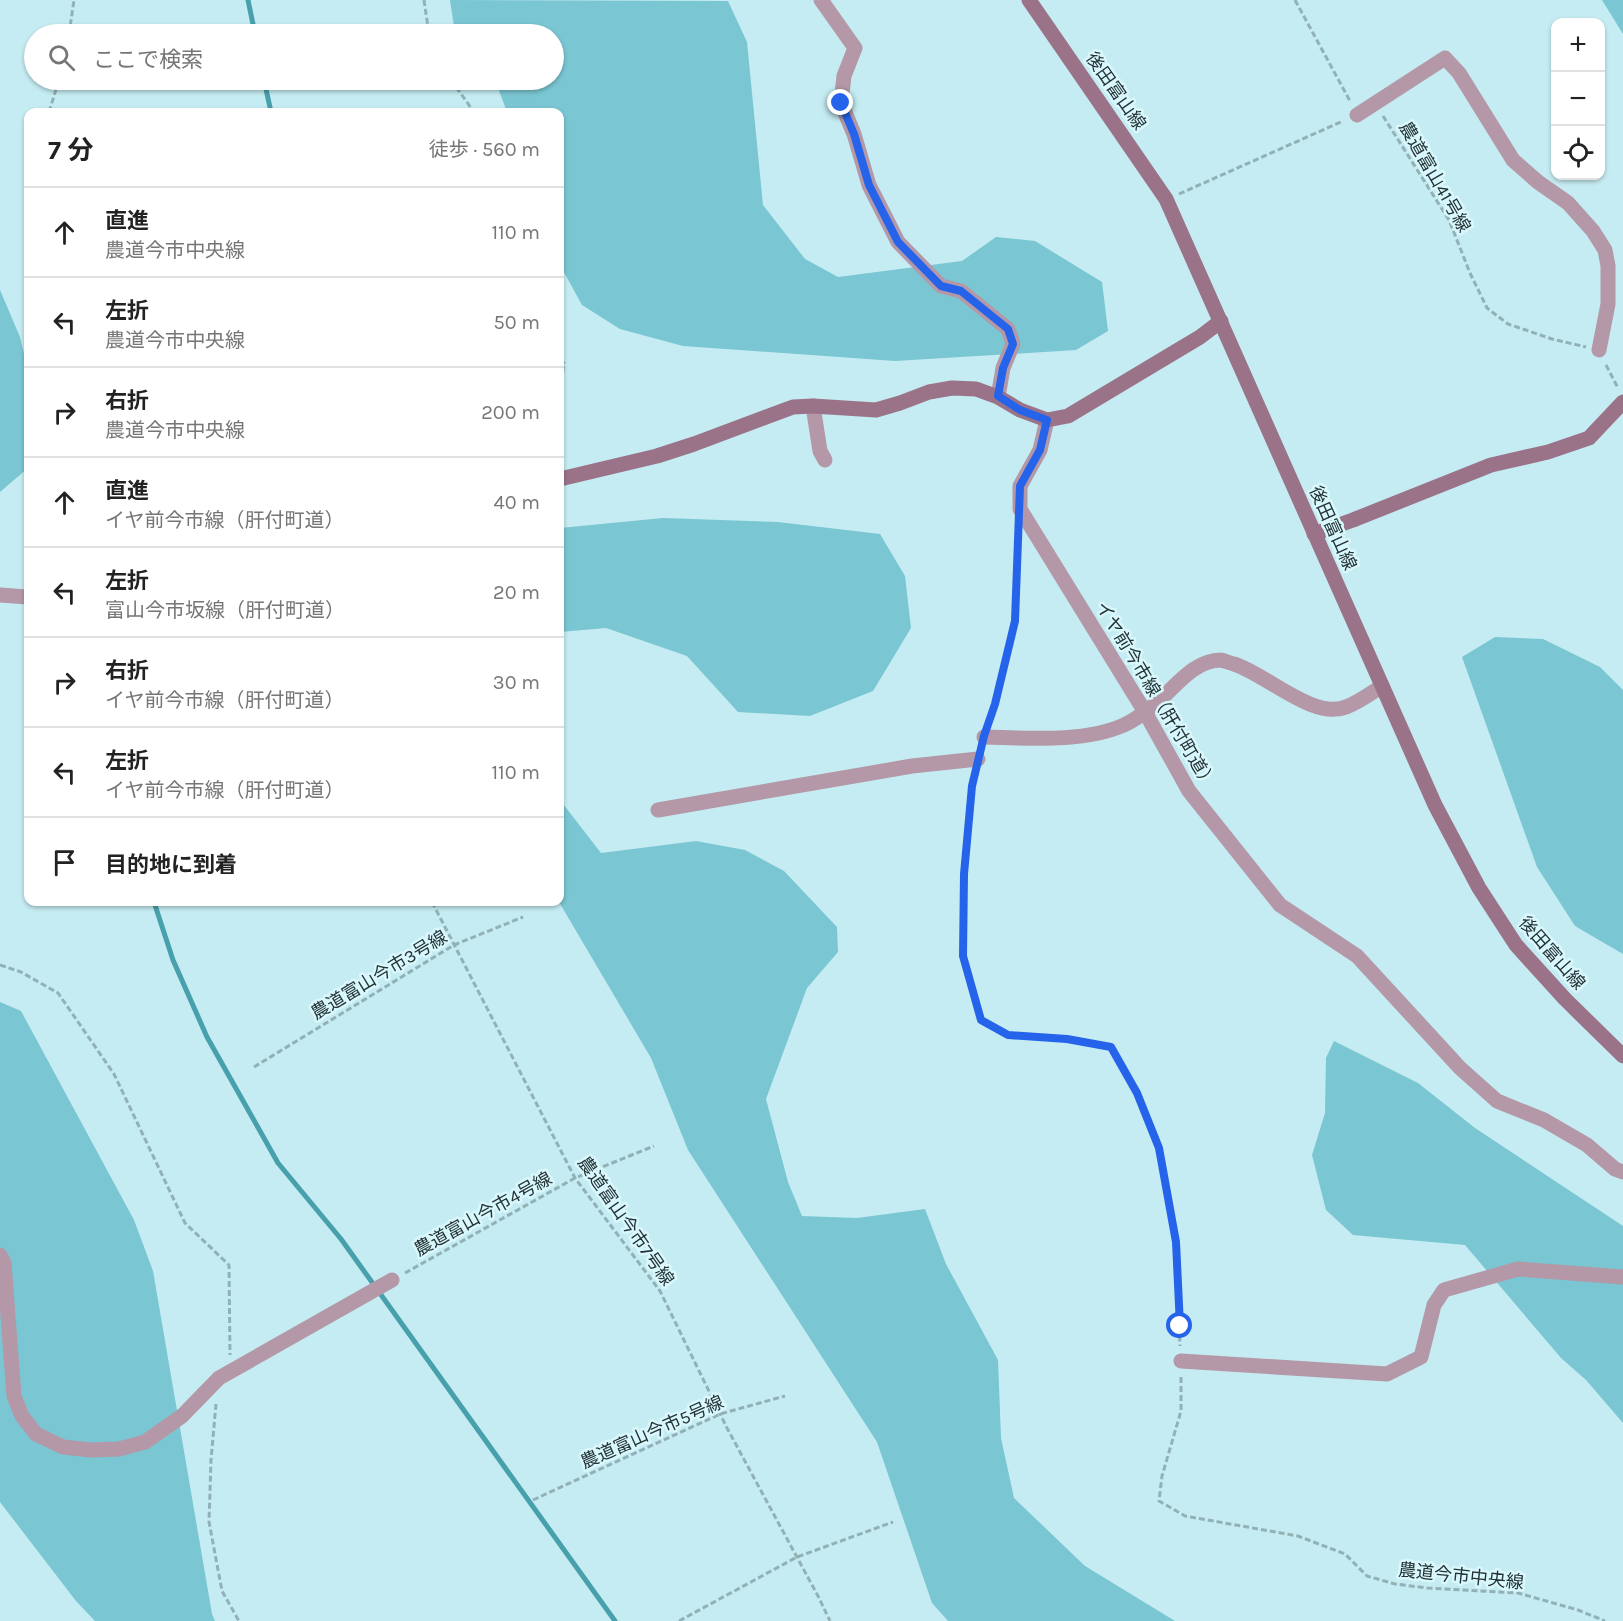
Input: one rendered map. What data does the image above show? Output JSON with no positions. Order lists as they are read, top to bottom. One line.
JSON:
{"streets":{"main road":["後田富山線"],"street":["イヤ前今市線（肝付町道）"],"path":["農道富山41号線","農道富山今市3号線","農道富山今市4号線","農道富山今市7号線","農道富山今市5号線","農道今市中央線"]},"crossings":[["農道富山今市3号線","農道富山今市7号線"],["農道富山今市4号線","農道富山今市7号線"],["農道富山今市7号線","農道富山今市5号線"]],"page":{"map_buttons":["+","−"],"search":"ここで検索","heading":["7 分","徒歩 · 560 m"],"list":[["直進","農道今市中央線","110 m"],["左折","農道今市中央線","50 m"],["右折","農道今市中央線","200 m"],["直進","イヤ前今市線（肝付町道）","40 m"],["左折","富山今市坂線（肝付町道）","20 m"],["右折","イヤ前今市線（肝付町道）","30 m"],["左折","イヤ前今市線（肝付町道）","110 m"],"目的地に到着"]}}
